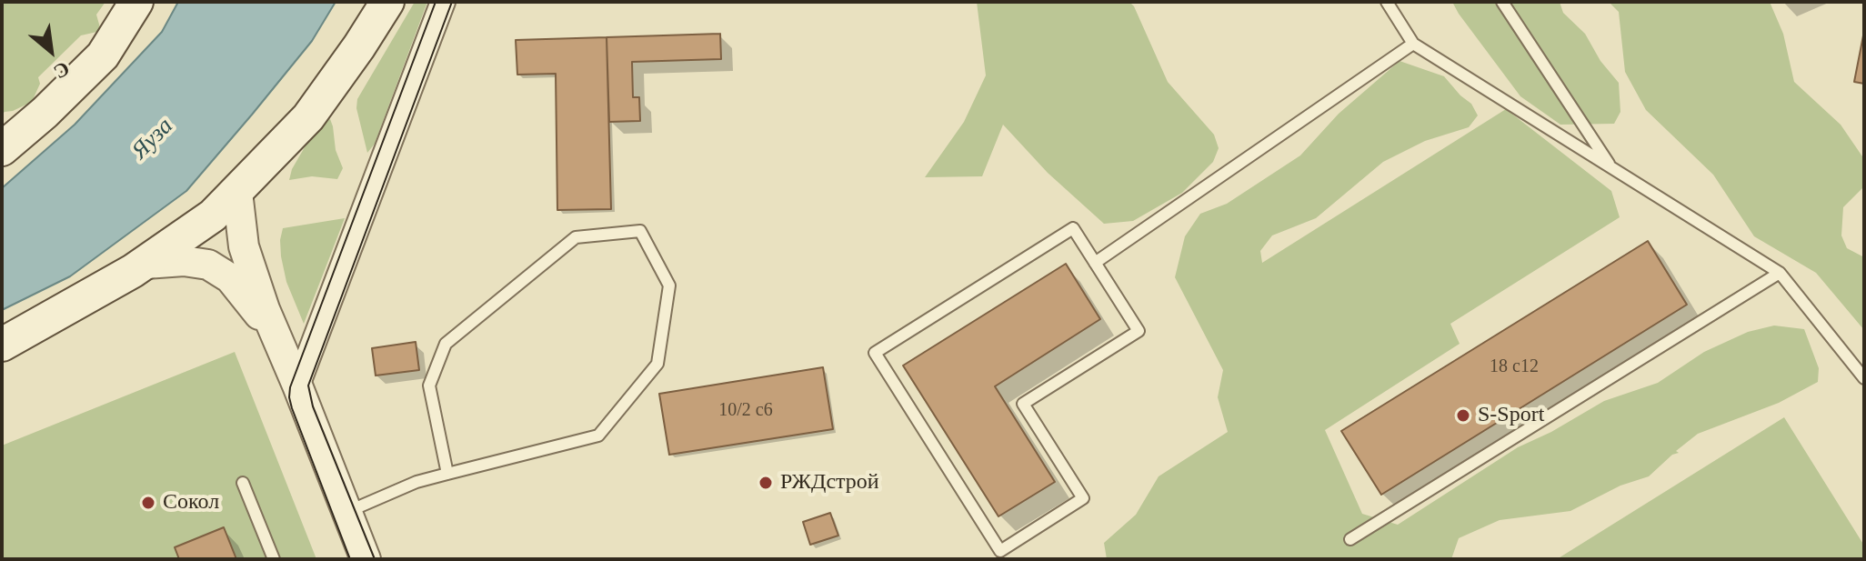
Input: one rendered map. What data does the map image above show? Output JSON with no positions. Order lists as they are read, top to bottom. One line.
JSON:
{"water":["Яуза"],"places":["S-Sport","РЖДстрой","Сокол"],"house_numbers":["18 с12","10/2 с6"],"north":"bottom right"}
